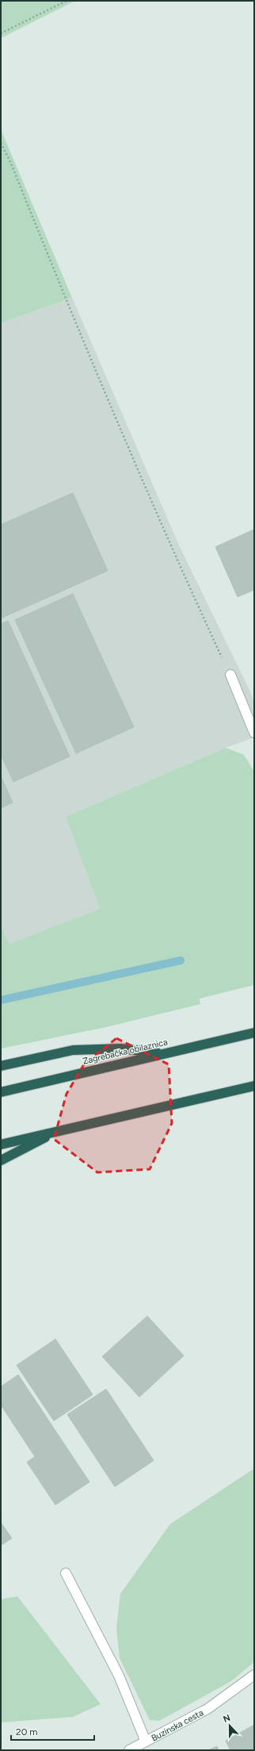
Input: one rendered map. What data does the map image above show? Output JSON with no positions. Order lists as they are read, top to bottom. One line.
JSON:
{"streets":{"highway":["Zagrebačka obilaznica"],"street":["Buzinska cesta"]},"scale_bar":"20 m","north":"top"}
